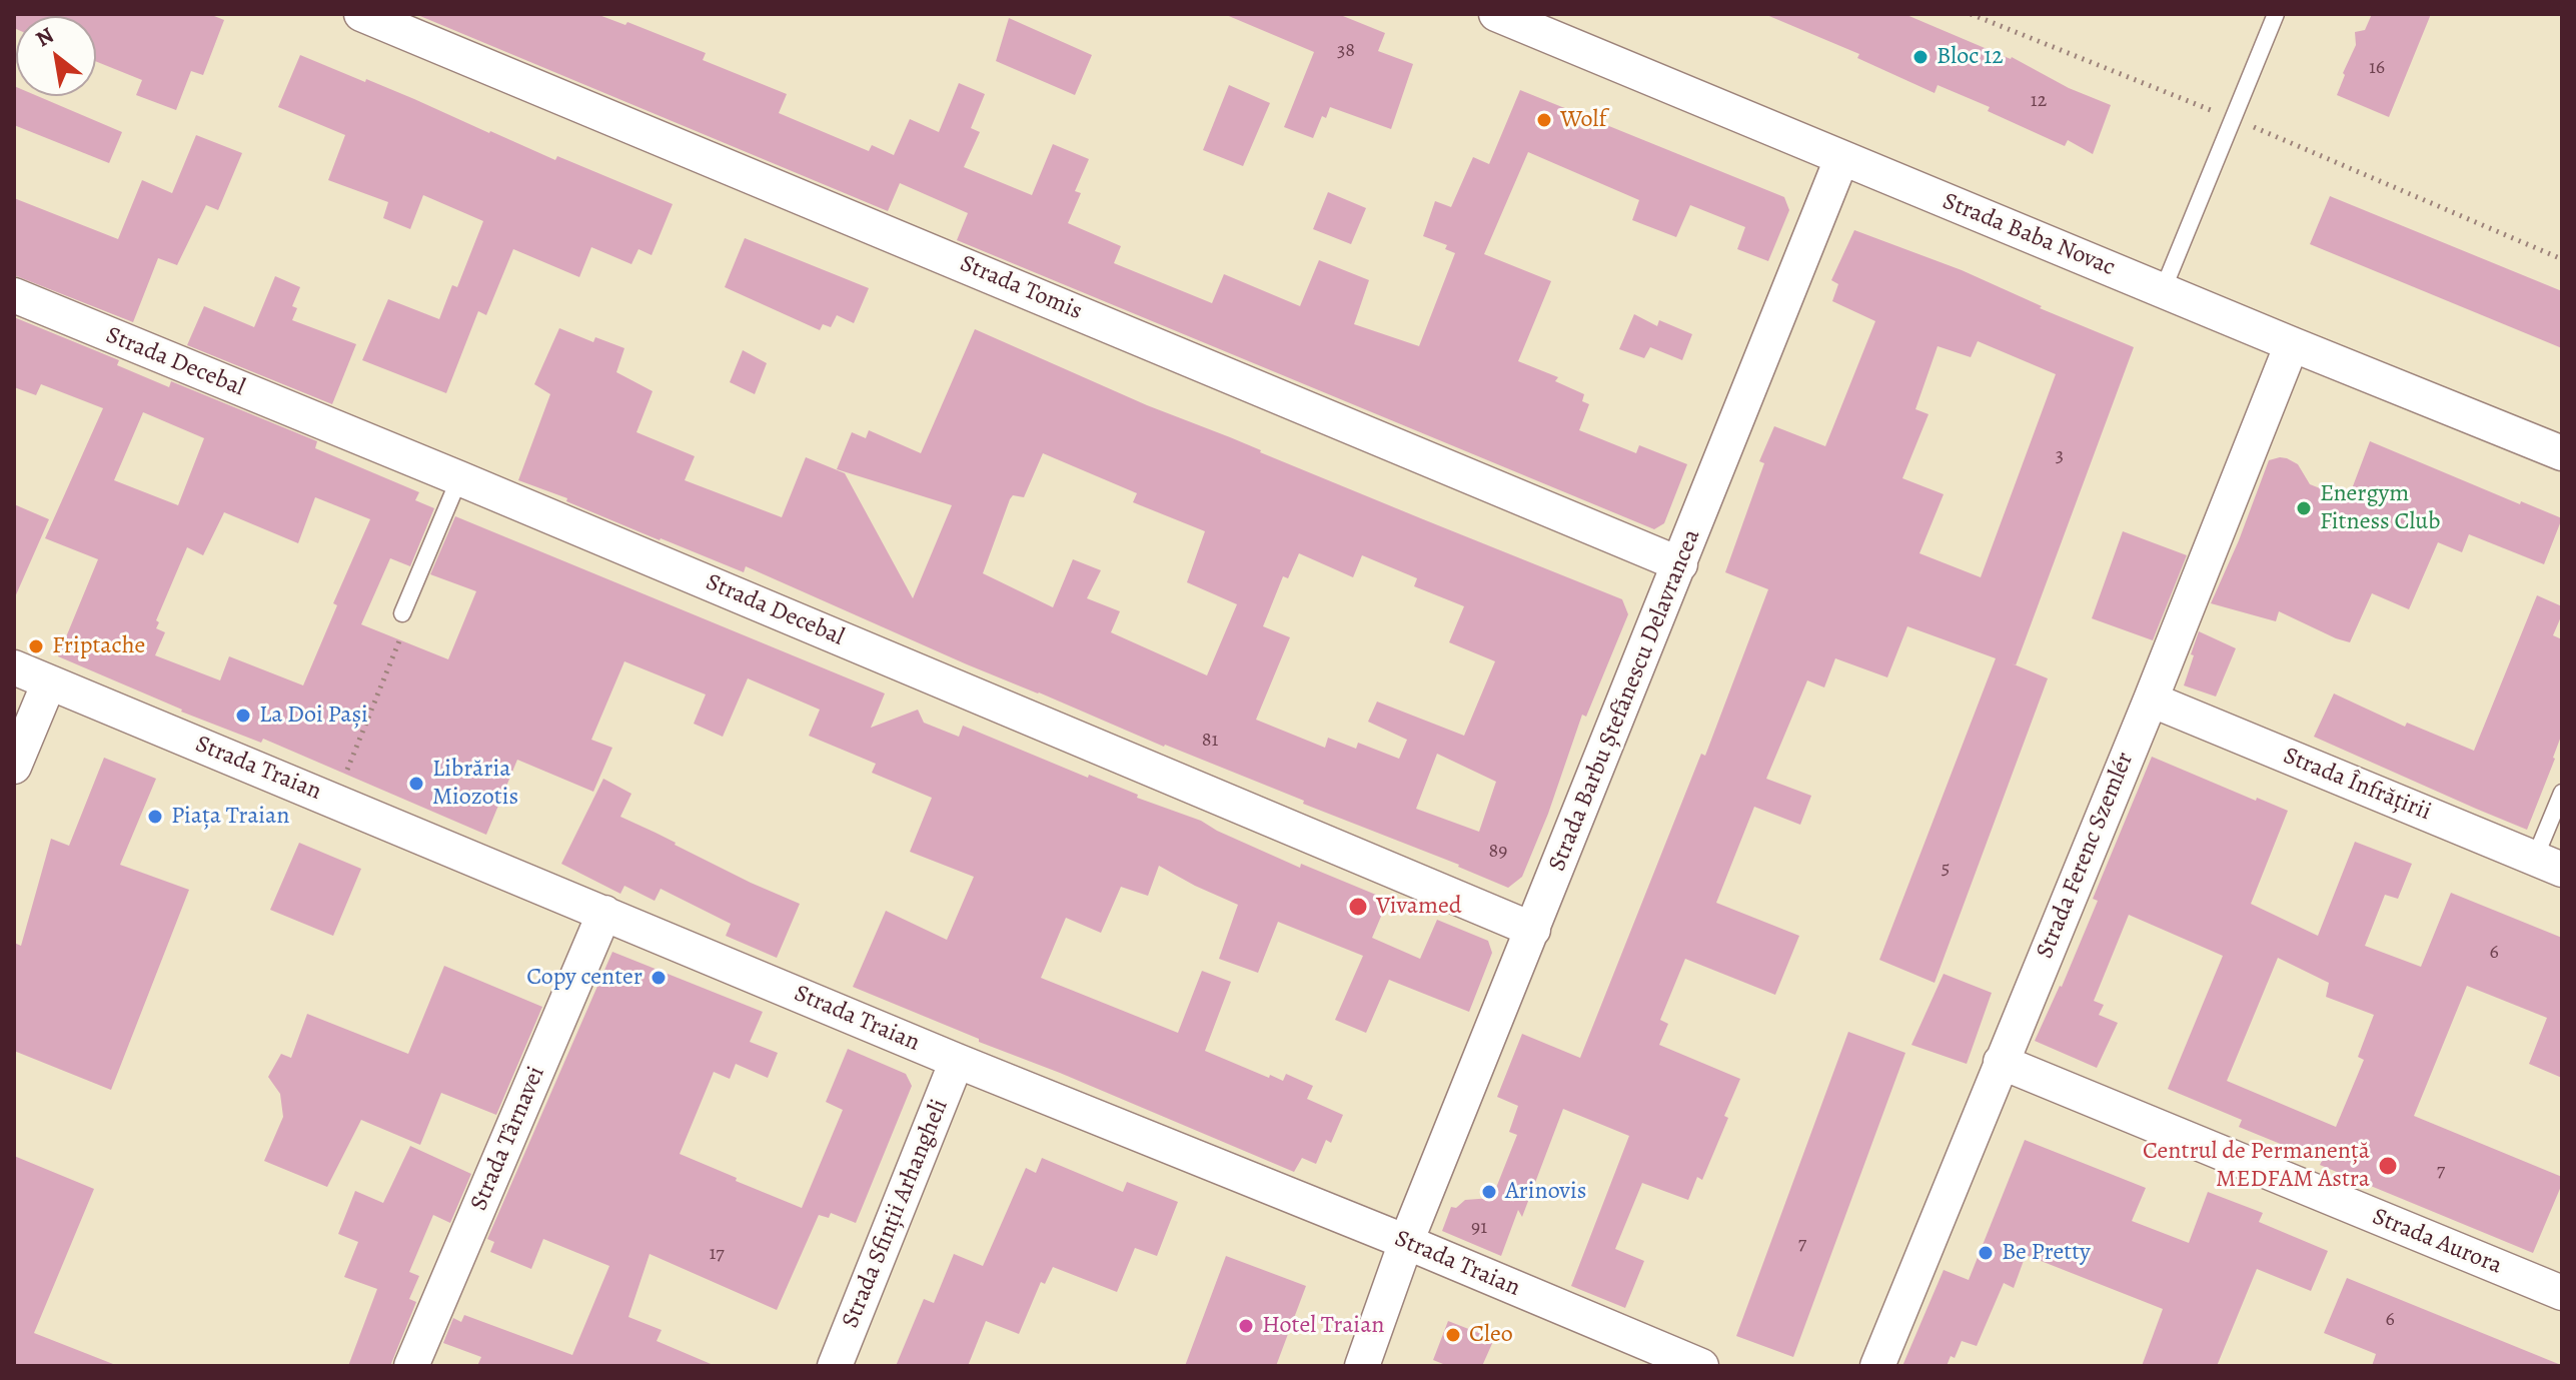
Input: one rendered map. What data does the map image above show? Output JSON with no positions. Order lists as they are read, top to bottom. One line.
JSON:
{"streets":{"street":["Strada Baba Novac","Strada Tomis","Strada Decebal","Strada Barbu Ștefănescu Delavrancea","Strada Traian","Strada Înfrățirii","Strada Ferenc Szemlér","Strada Târnavei","Strada Sfinții Arhangheli","Strada Aurora"]},"crossings":[["Strada Baba Novac","Strada Barbu Ștefănescu Delavrancea"],["Strada Baba Novac","Strada Ferenc Szemlér"],["Strada Tomis","Strada Barbu Ștefănescu Delavrancea"],["Strada Decebal","Strada Barbu Ștefănescu Delavrancea"],["Strada Barbu Ștefănescu Delavrancea","Strada Traian"],["Strada Traian","Strada Târnavei"],["Strada Traian","Strada Sfinții Arhangheli"],["Strada Înfrățirii","Strada Ferenc Szemlér"],["Strada Ferenc Szemlér","Strada Aurora"]],"places":["Bloc 12","Wolf","Energym Fitness Club","Friptache","La Doi Pași","Librăria Miozotis","Piața Traian","Vivamed","Copy center","Centrul de Permanență MEDFAM Astra","Arinovis","Be Pretty","Hotel Traian","Cleo"],"house_numbers":["38","16","12","3","81","89","5","6","7","91","7","17","6"],"north":"top left"}
